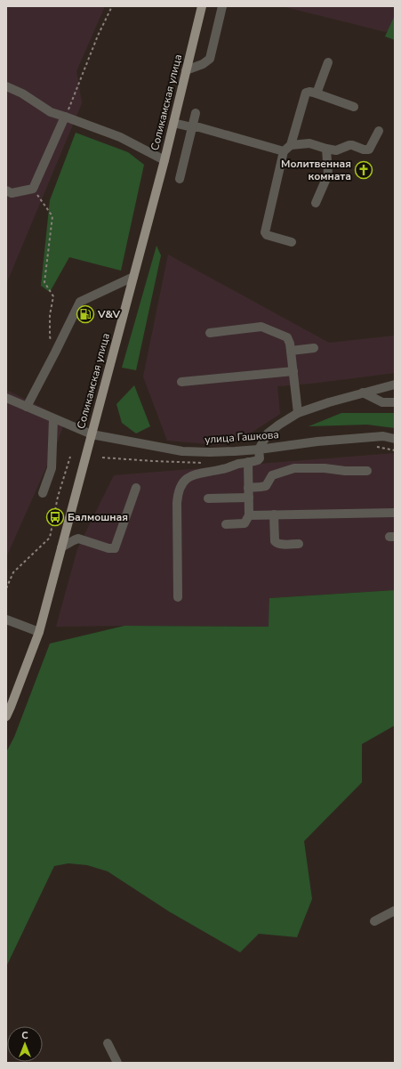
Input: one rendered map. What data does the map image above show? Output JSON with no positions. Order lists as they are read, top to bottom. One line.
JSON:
{"streets":{"main road":["Соликамская улица"],"street":["улица Гашкова"]},"crossings":[["Соликамская улица","улица Гашкова"]],"places":{"church":["Молитвенная комната"],"fuel station":["V&V"],"bus stop":["Балмошная"]},"north":"top"}
